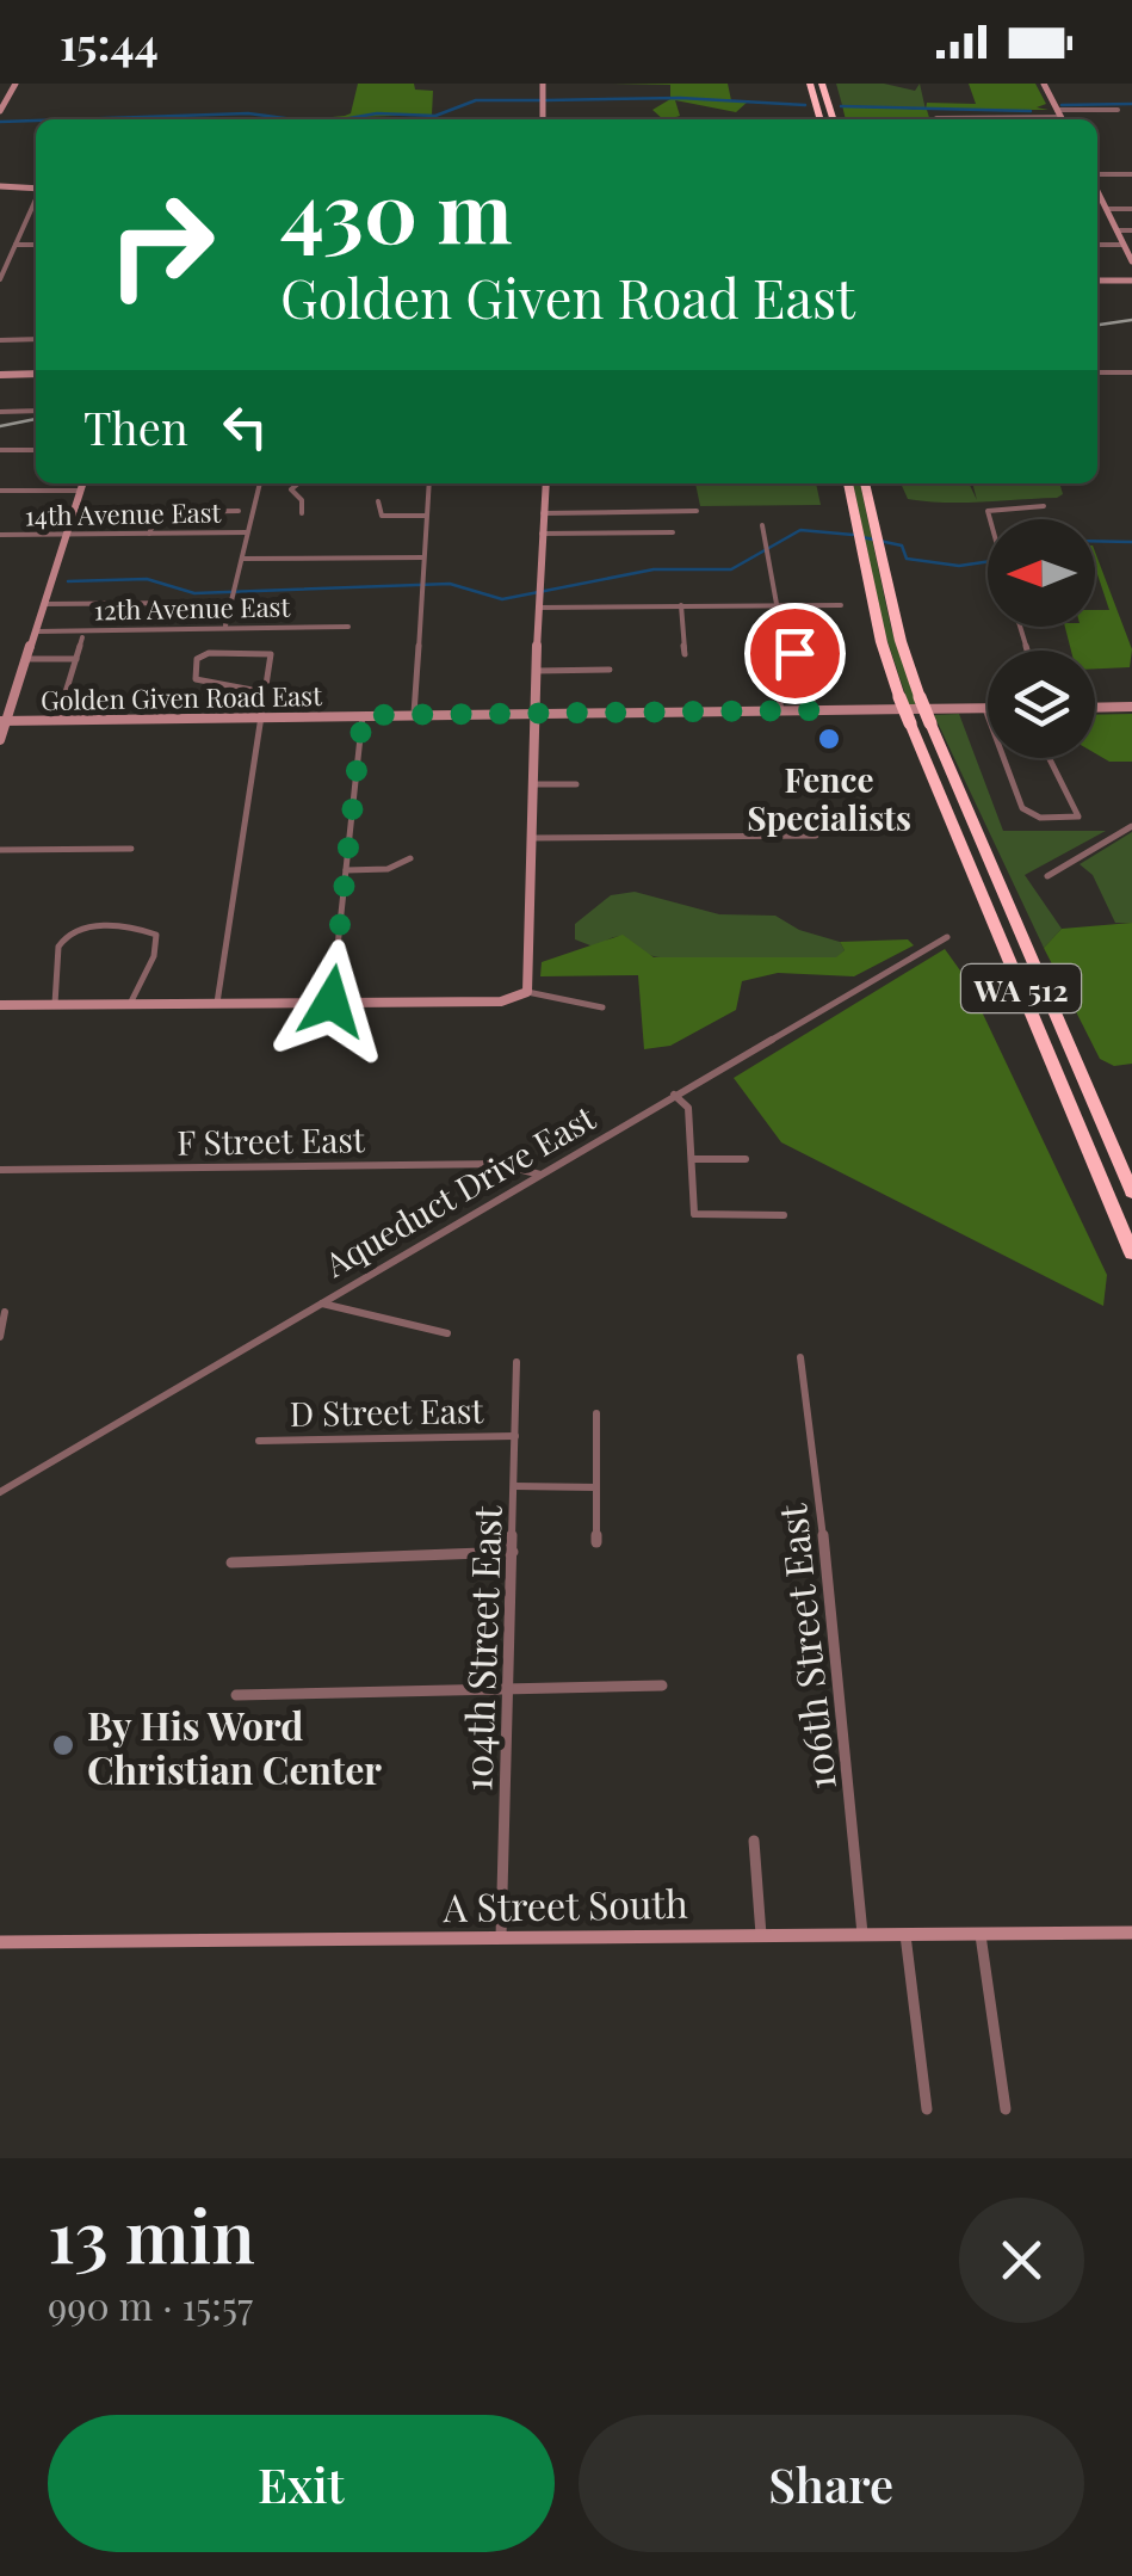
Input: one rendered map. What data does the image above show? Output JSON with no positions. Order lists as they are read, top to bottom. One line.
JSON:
{"streets":{"highway":["WA 512"],"street":["14th Avenue East","12th Avenue East","Golden Given Road East","F Street East","Aqueduct Drive East","D Street East","106th Street East","104th Street East","A Street South"]},"crossings":[["F Street East","Aqueduct Drive East"],["D Street East","104th Street East"],["106th Street East","A Street South"],["104th Street East","A Street South"]],"places":["Fence Specialists","By His Word Christian Center"],"north":"left","page":{"status":"15:44","turn":["430 m","Golden Given Road East"],"then":"Then","heading":["13 min","990 m · 15:57"],"buttons":["Exit","Share"]}}
